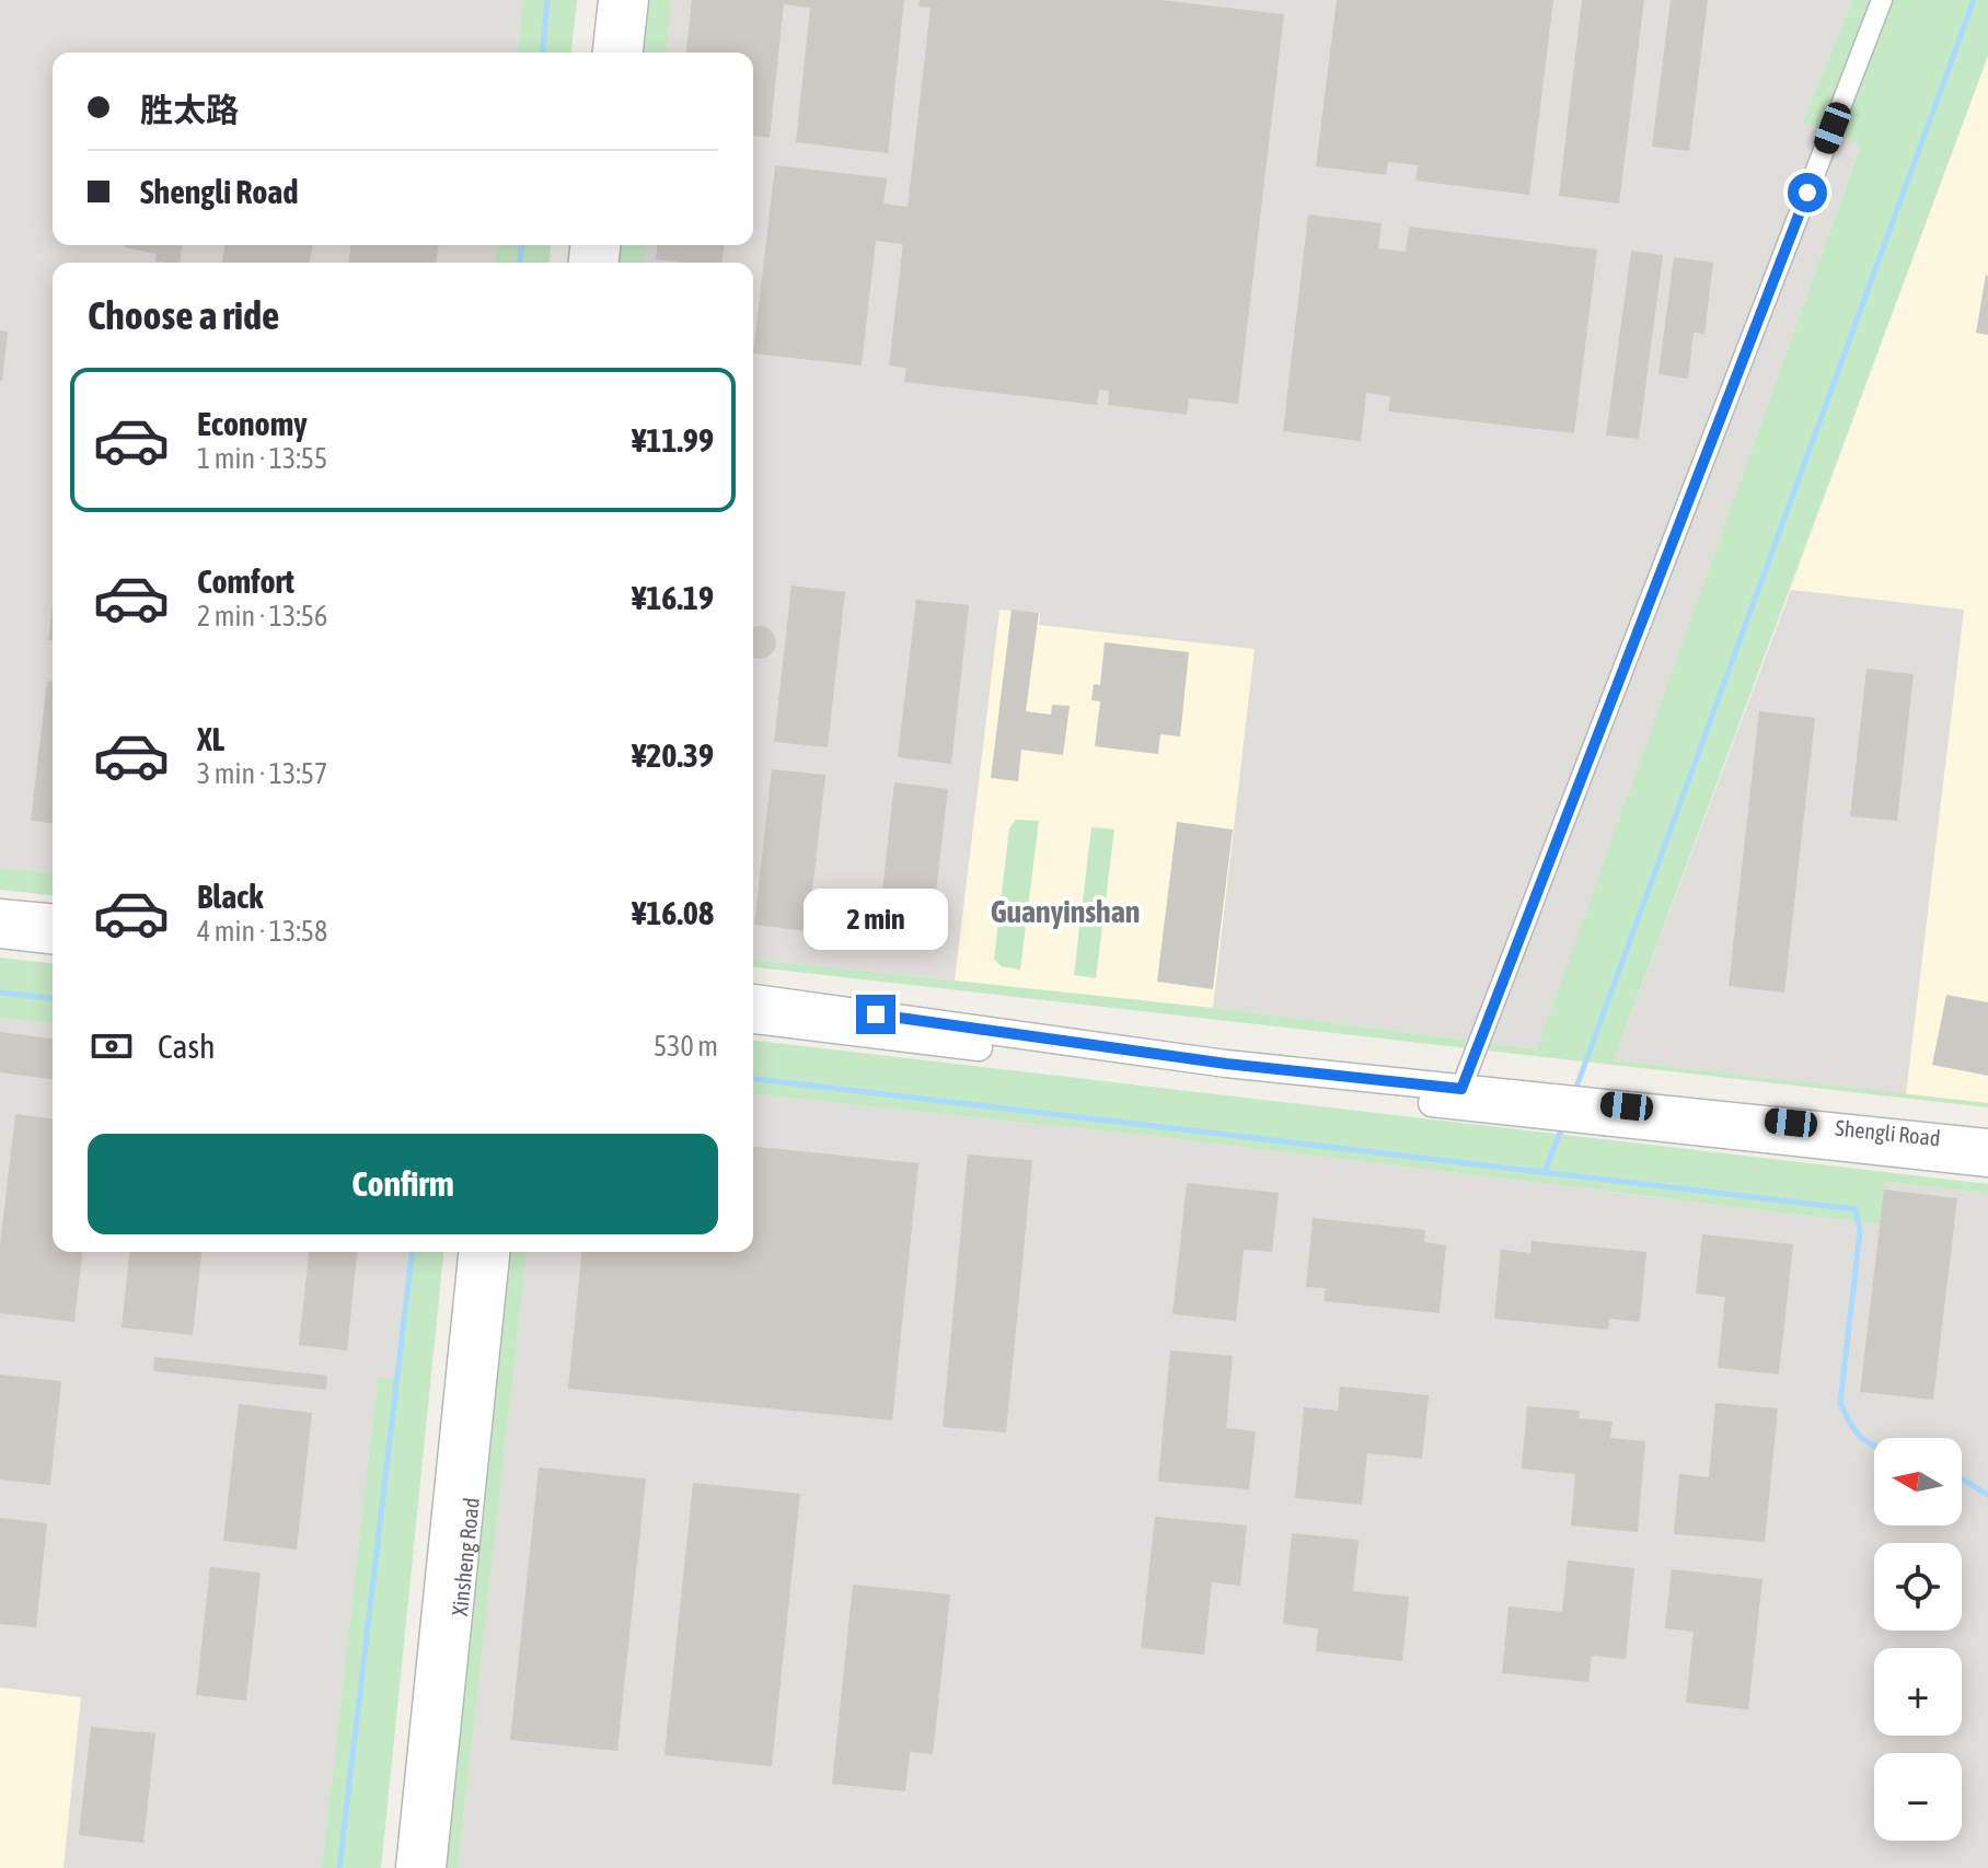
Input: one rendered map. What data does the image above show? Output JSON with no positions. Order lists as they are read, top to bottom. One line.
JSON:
{"streets":{"street":["Shengli Road","Xinsheng Road"]},"districts":["Guanyinshan"],"north":"left","page":{"banner":["胜太路","Shengli Road"],"heading":"Choose a ride","list":[{"name":"Economy","note":"1 min · 13:55","value":"¥11.99"},{"name":"Comfort","note":"2 min · 13:56","value":"¥16.19"},{"name":"XL","note":"3 min · 13:57","value":"¥20.39"},{"name":"Black","note":"4 min · 13:58","value":"¥16.08"}],"bubble":"2 min","pay":["Cash","530 m"],"buttons":"Confirm","map_buttons":["+","−"]}}
